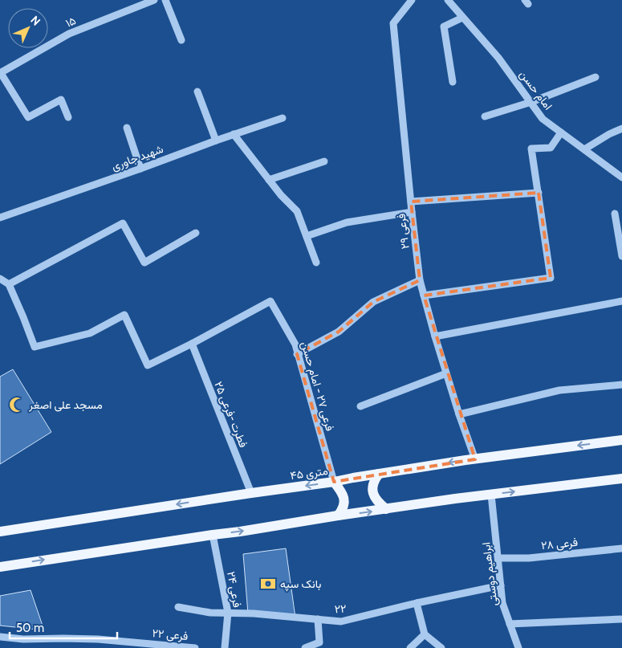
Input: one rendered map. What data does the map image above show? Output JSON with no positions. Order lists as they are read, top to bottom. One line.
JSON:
{"streets":{"main road":["۴۵ متری"],"street":["۱۵","امام حسن","شهید جاوری","فرعی ۲۹","فرعی ۲۷ - امام حسن","فطرت -فرعی ۲۵","فرعی ۲۸","ابراهیم دوستی","فرعی ۲۴","۲۲","فرعی ۲۲"]},"crossings":[["فرعی ۲۹","۴۵ متری"],["فرعی ۲۷ - امام حسن","فطرت -فرعی ۲۵"],["فرعی ۲۷ - امام حسن","۴۵ متری"],["فطرت -فرعی ۲۵","۴۵ متری"],["فرعی ۲۸","ابراهیم دوستی"],["ابراهیم دوستی","۲۲"],["فرعی ۲۴","۲۲"]],"places":{"mosque":["مسجد علی اصغر"],"bank":["بانک سپه"]},"scale_bar":"50 m","north":"top right"}
